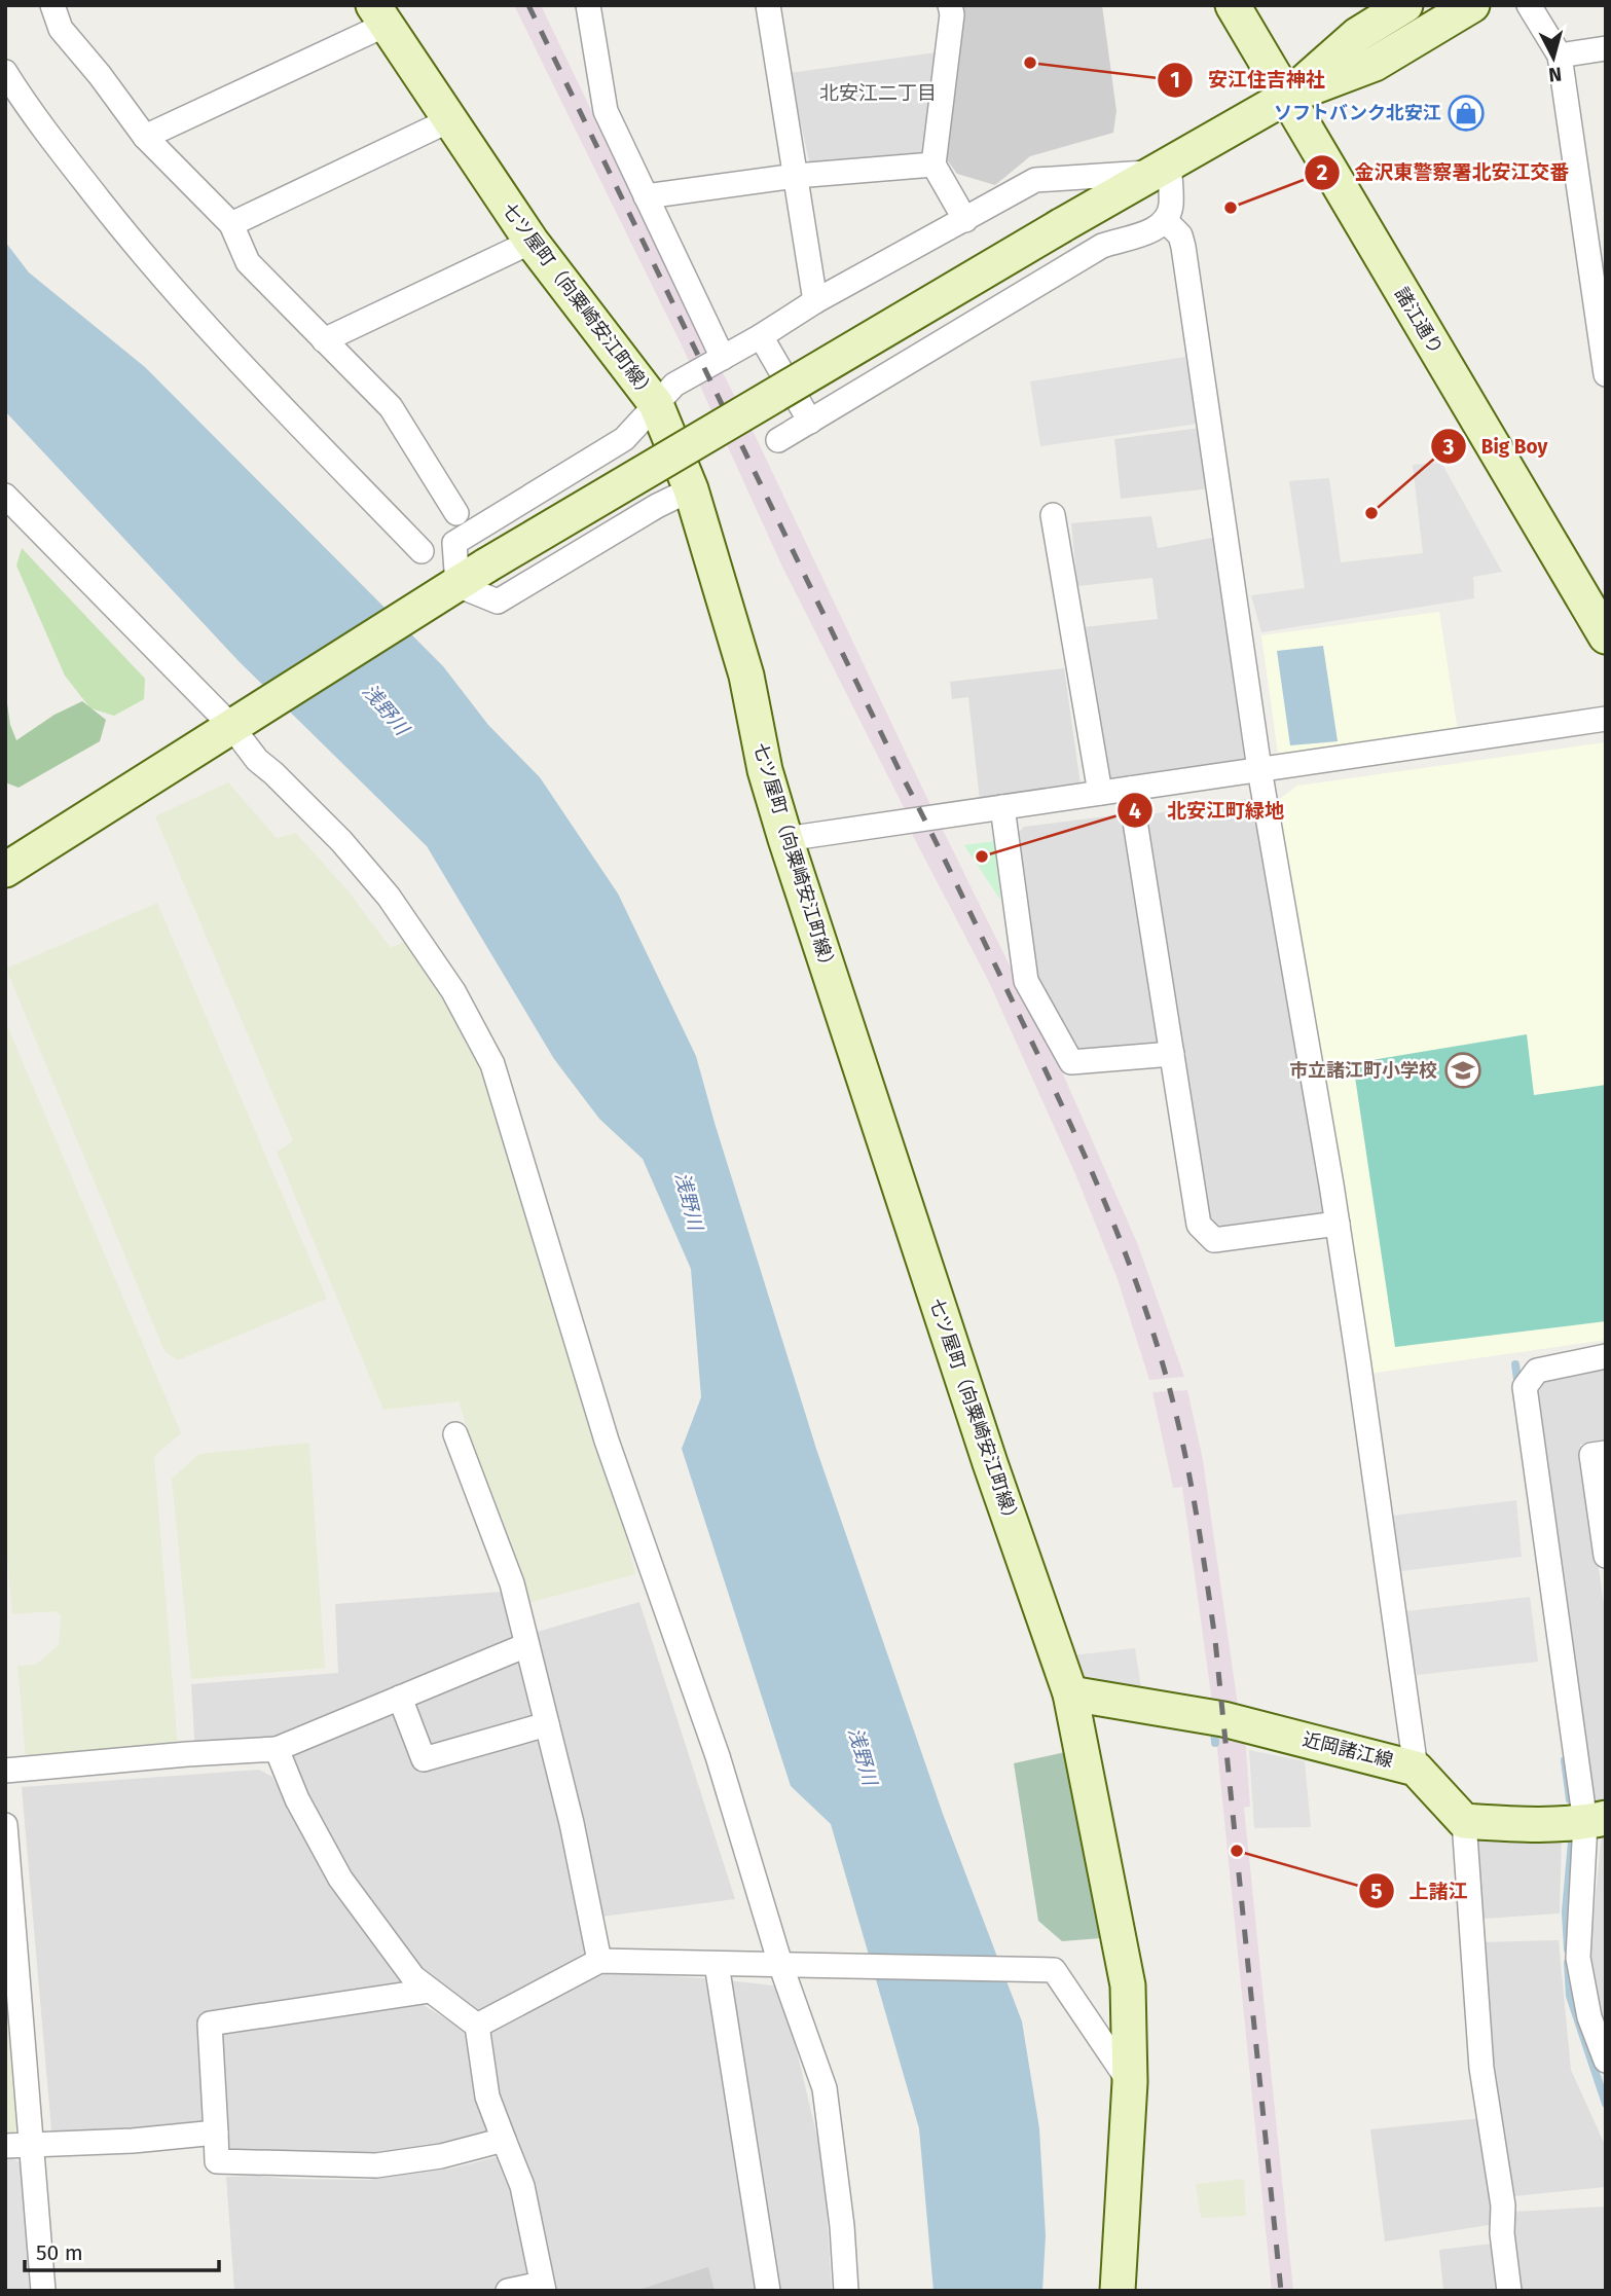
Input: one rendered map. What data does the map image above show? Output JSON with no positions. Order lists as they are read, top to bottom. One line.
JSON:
{"streets":{"street":["七ツ屋町（向粟崎安江町線）","諸江通り","近岡諸江線"]},"crossings":[["七ツ屋町（向粟崎安江町線）","近岡諸江線"]],"districts":["北安江二丁目"],"water":["浅野川"],"places":{"other":["安江住吉神社","金沢東警察署北安江交番","Big Boy","北安江町緑地","上諸江"],"shop":["ソフトバンク北安江"],"school or university":["市立諸江町小学校"]},"scale_bar":"50 m","north":"bottom"}
